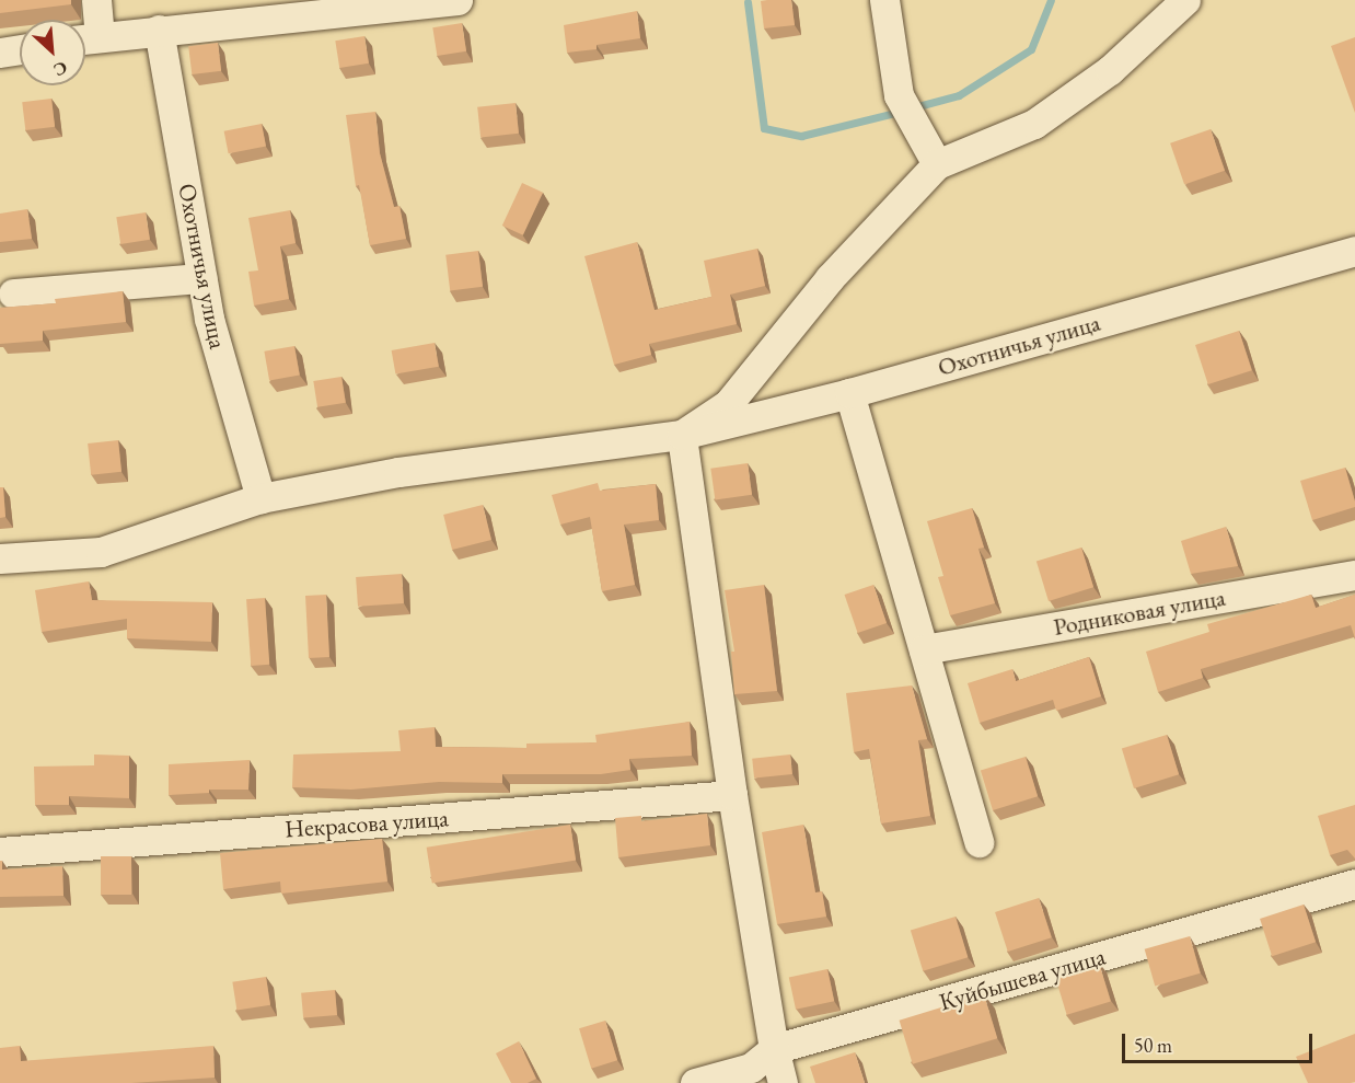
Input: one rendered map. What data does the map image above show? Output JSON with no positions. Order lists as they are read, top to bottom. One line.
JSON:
{"streets":{"street":["Охотничья улица","Родниковая улица","Некрасова улица","Куйбышева улица"]},"scale_bar":"50 m","north":"bottom right"}
